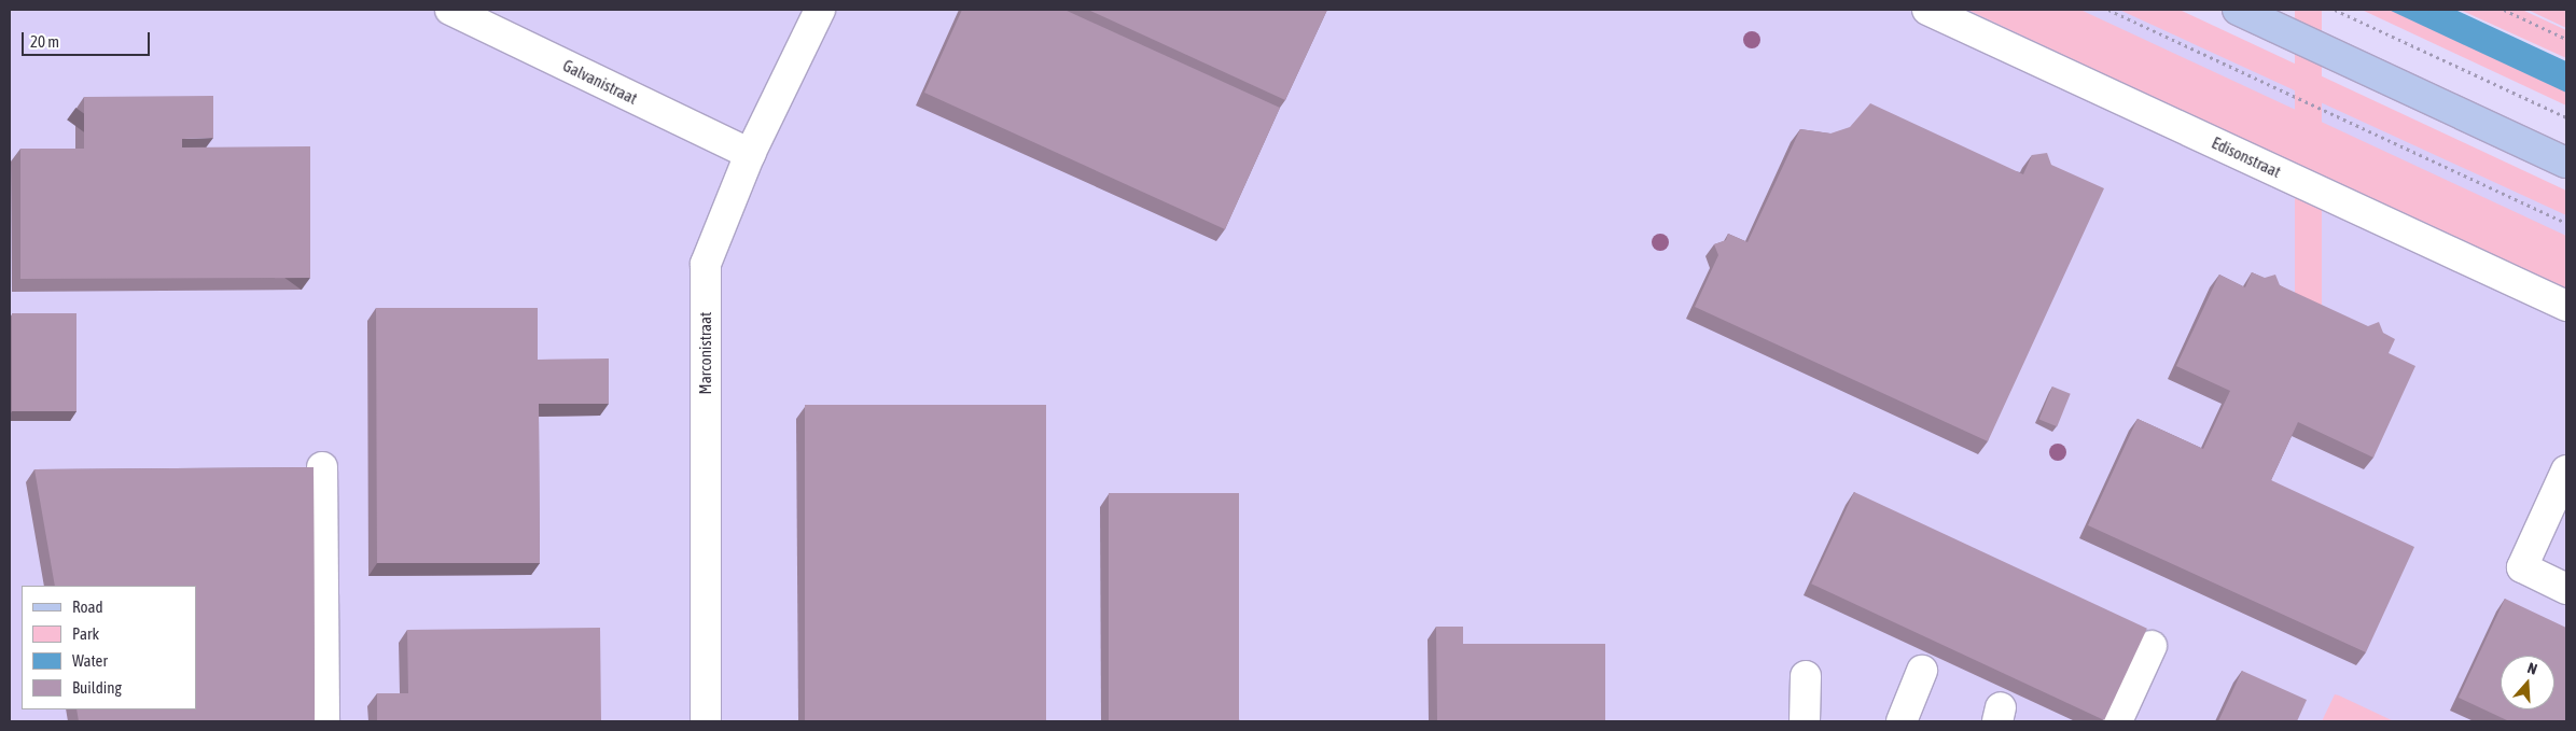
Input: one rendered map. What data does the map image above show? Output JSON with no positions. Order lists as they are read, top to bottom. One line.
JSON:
{"streets":{"street":["Galvanistraat","Edisonstraat","Marconistraat"]},"crossings":[["Galvanistraat","Marconistraat"]],"legend":["Road","Park","Water","Building"],"scale_bar":"20 m","north":"top"}
